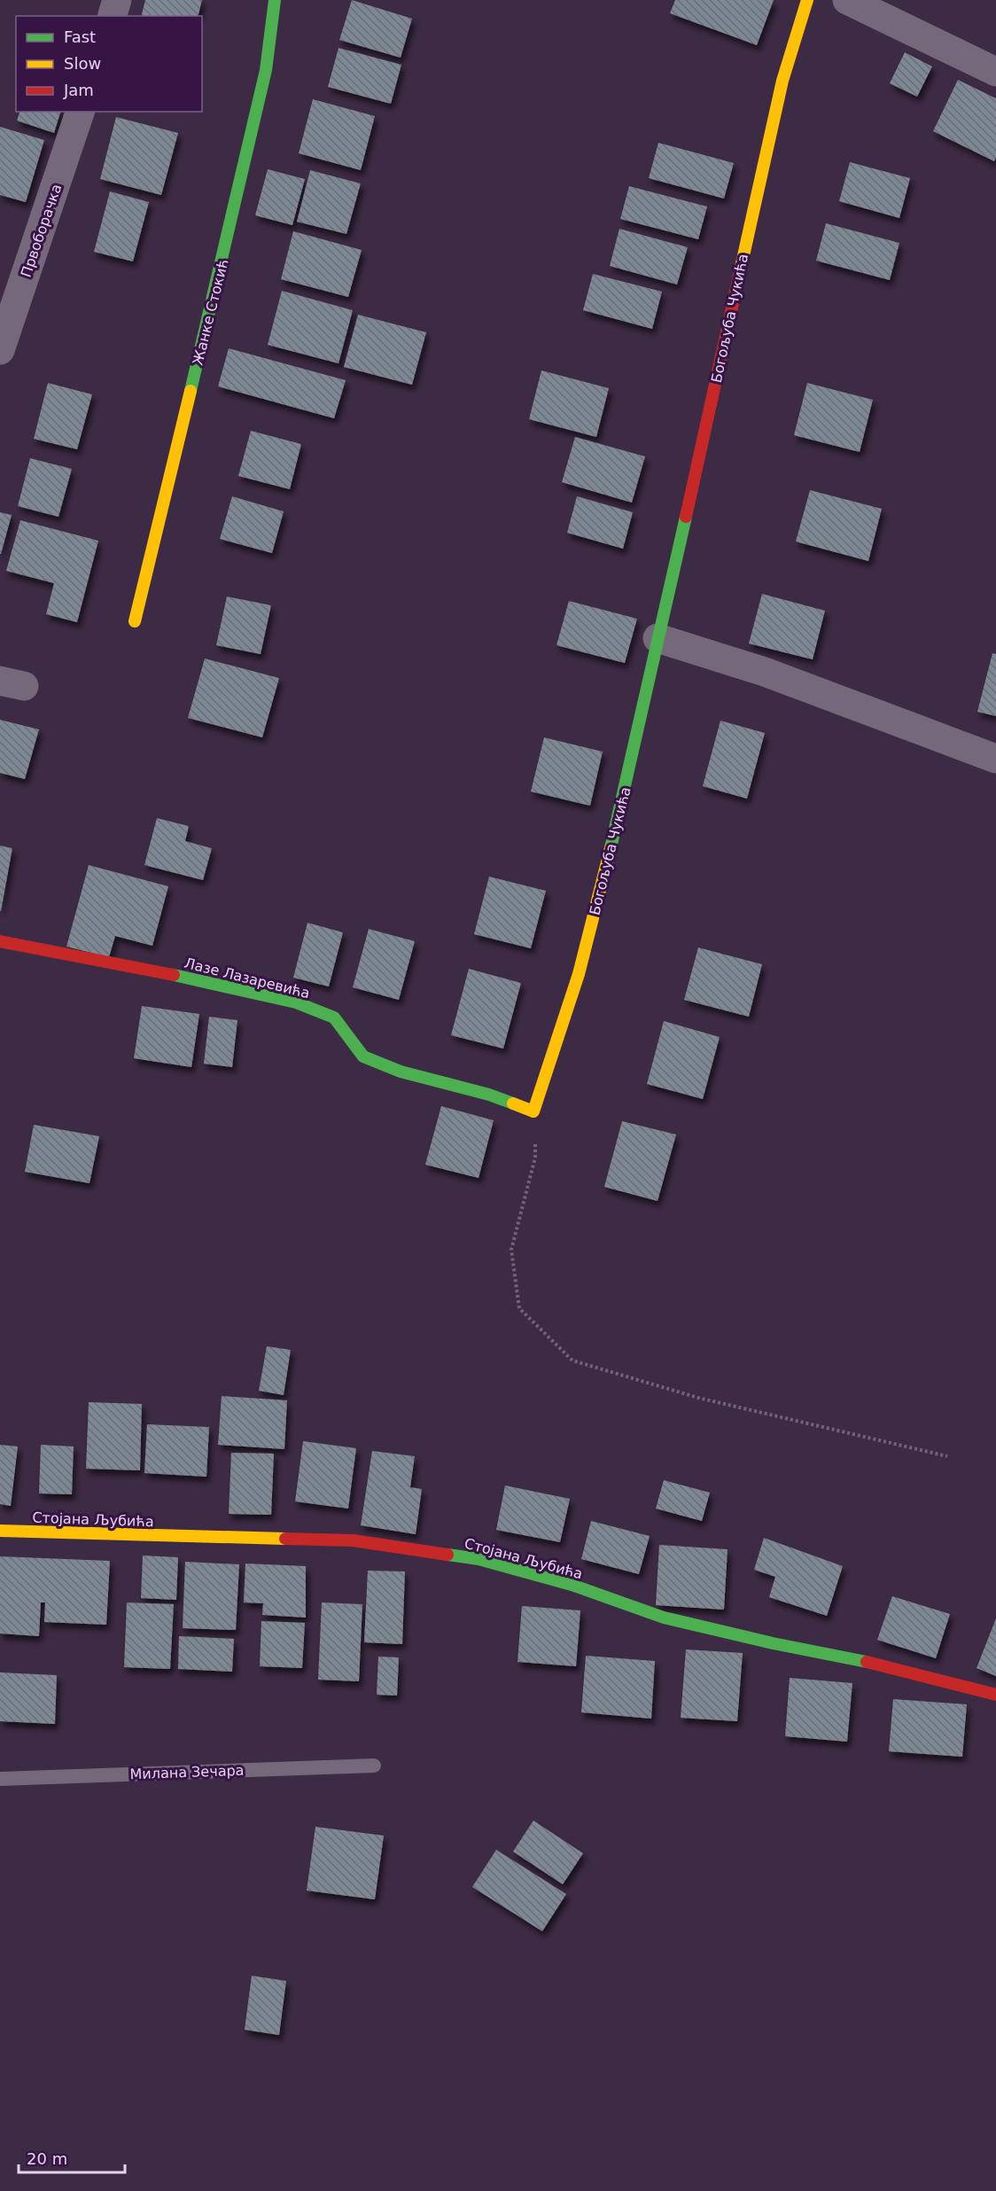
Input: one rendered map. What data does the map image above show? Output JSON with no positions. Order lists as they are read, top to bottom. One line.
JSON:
{"streets":{"street":["Првоборачка","Жанке Стокић","Богољуба Чукића","Лазе Лазаревића","Стојана Љубића"],"lane":["Милана Зечара"]},"crossings":[["Богољуба Чукића","Лазе Лазаревића"]],"legend":["Fast","Slow","Jam"],"scale_bar":"20 m"}
